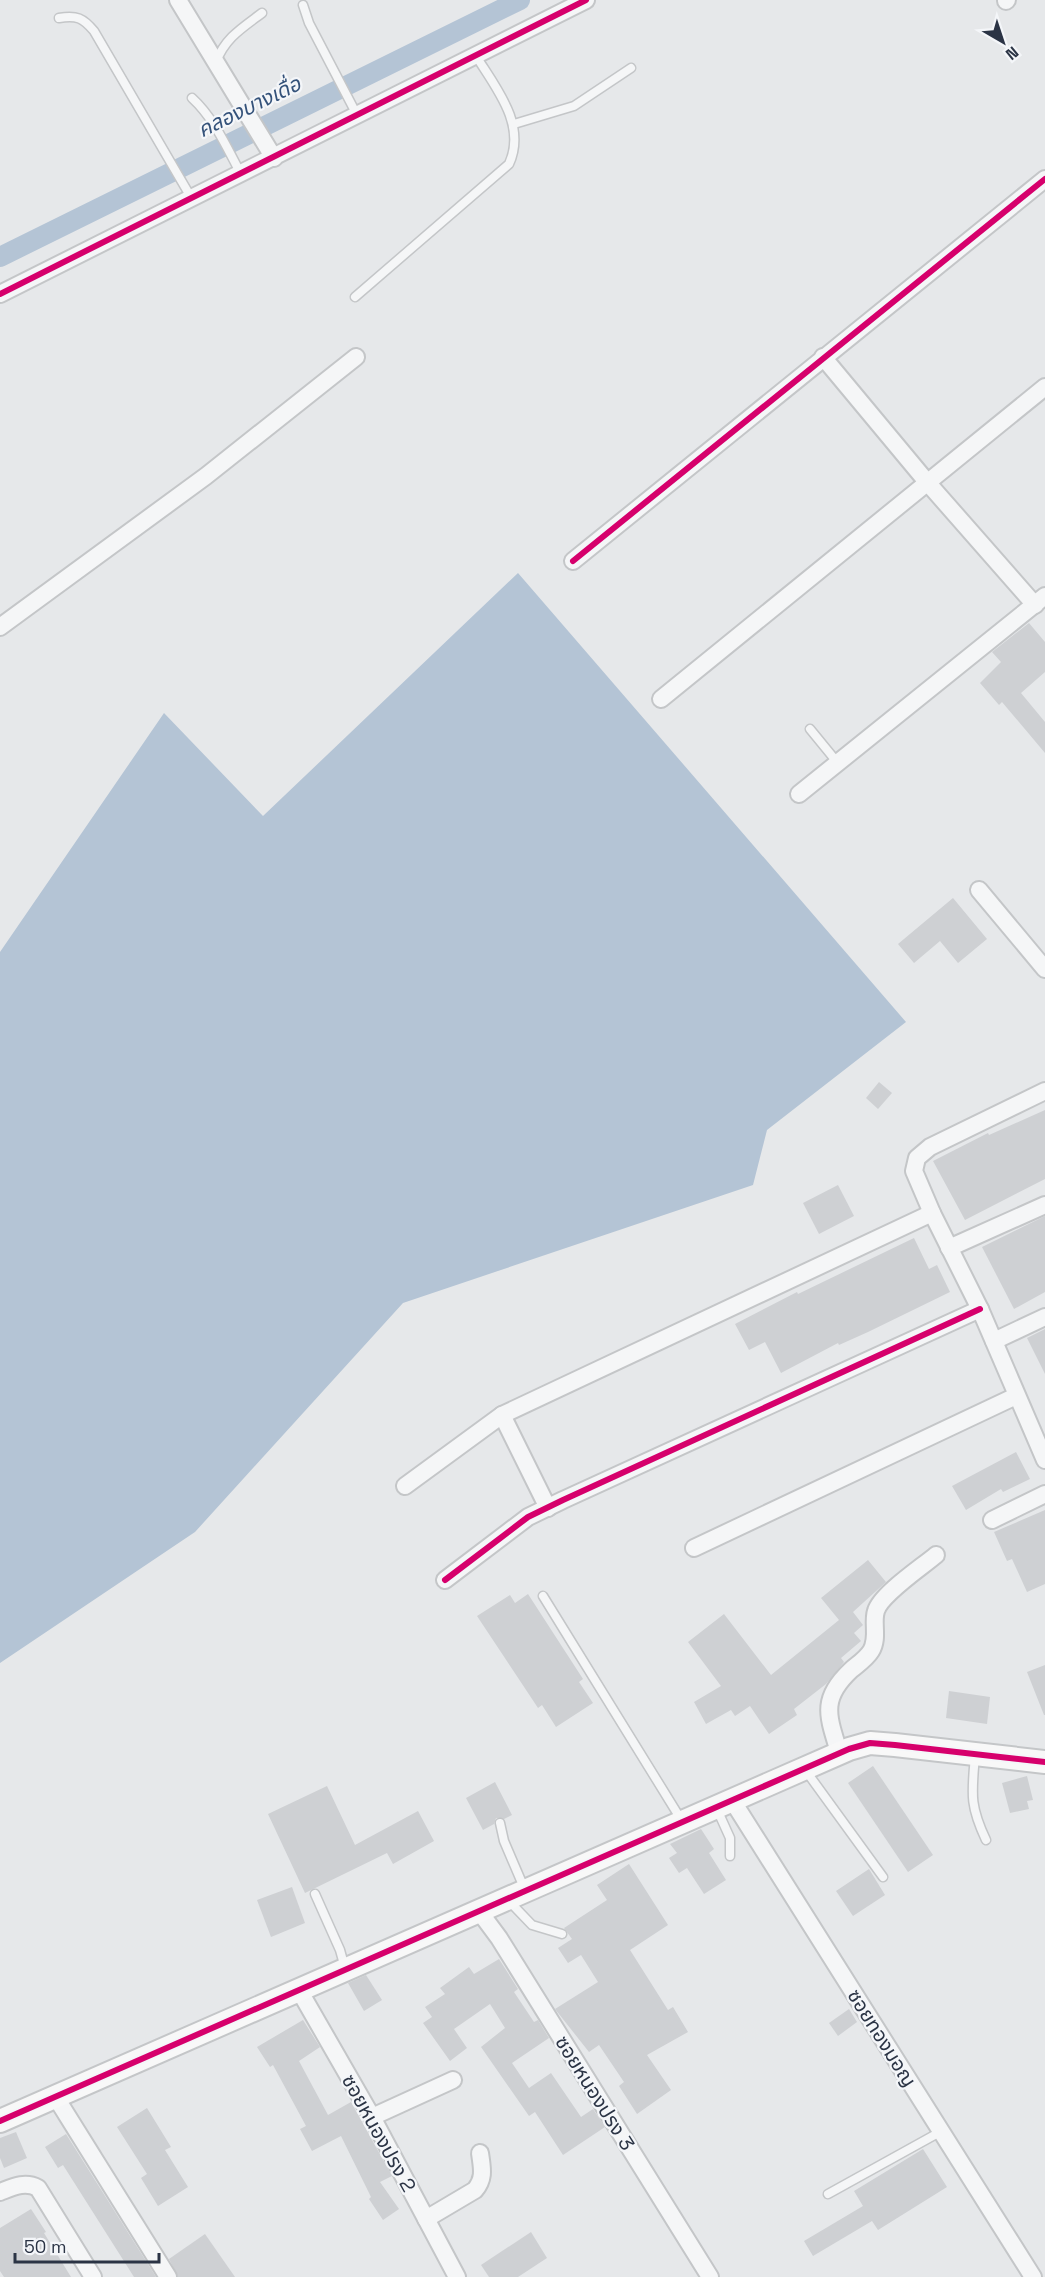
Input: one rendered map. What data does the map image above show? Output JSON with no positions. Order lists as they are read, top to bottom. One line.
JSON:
{"streets":{"street":["ซอยทองมอญ","ซอยหนองปรง 3","ซอยหนองปรง 2"]},"water":["คลองบางเดื่อ"],"scale_bar":"50 m","north":"bottom right"}
